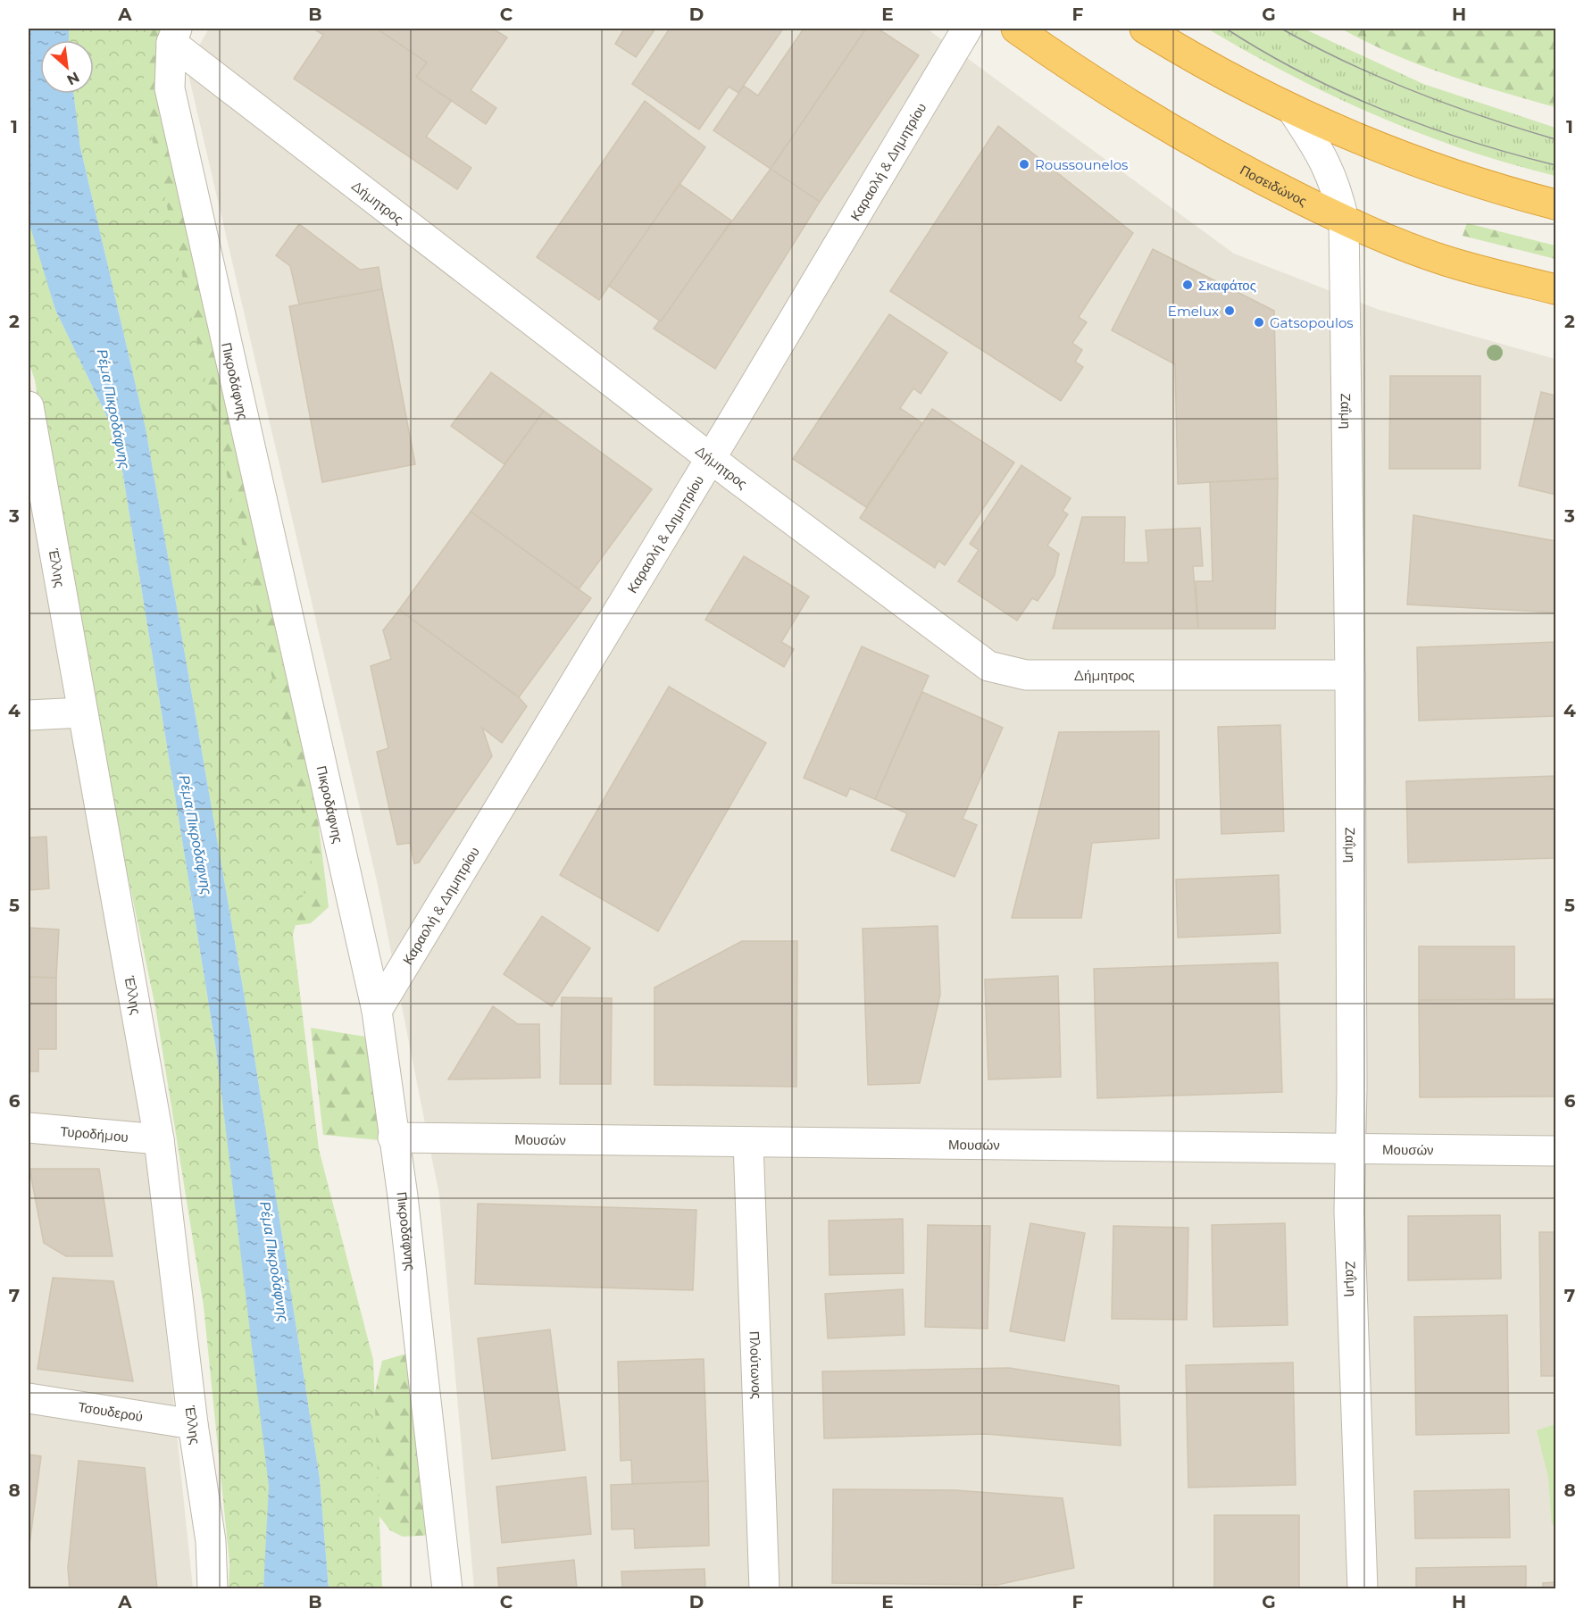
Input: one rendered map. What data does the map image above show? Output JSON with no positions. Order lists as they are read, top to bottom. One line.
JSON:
{"streets":{"highway":["Ποσειδώνος"],"street":["Καραολή & Δημητρίου","Δήμητρος","Πικροδάφνης","Ζαΐμη","Έλλης","Τυροδήμου","Μουσών","Πλούτωνος","Τσουδερού"]},"crossings":[["Καραολή & Δημητρίου","Δήμητρος"],["Καραολή & Δημητρίου","Πικροδάφνης"],["Ποσειδώνος","Ζαΐμη"],["Δήμητρος","Πικροδάφνης"],["Δήμητρος","Ζαΐμη"],["Πικροδάφνης","Μουσών"],["Ζαΐμη","Μουσών"],["Έλλης","Τυροδήμου"],["Έλλης","Τσουδερού"],["Μουσών","Πλούτωνος"]],"water":["Ρέμα Πικροδάφνης"],"places":["Roussounelos","Σκαφάτος","Emelux","Gatsopoulos"],"north":"bottom right","grid":{"columns":["A","B","C","D","E","F","G","H"],"rows":["1","2","3","4","5","6","7","8"]}}
